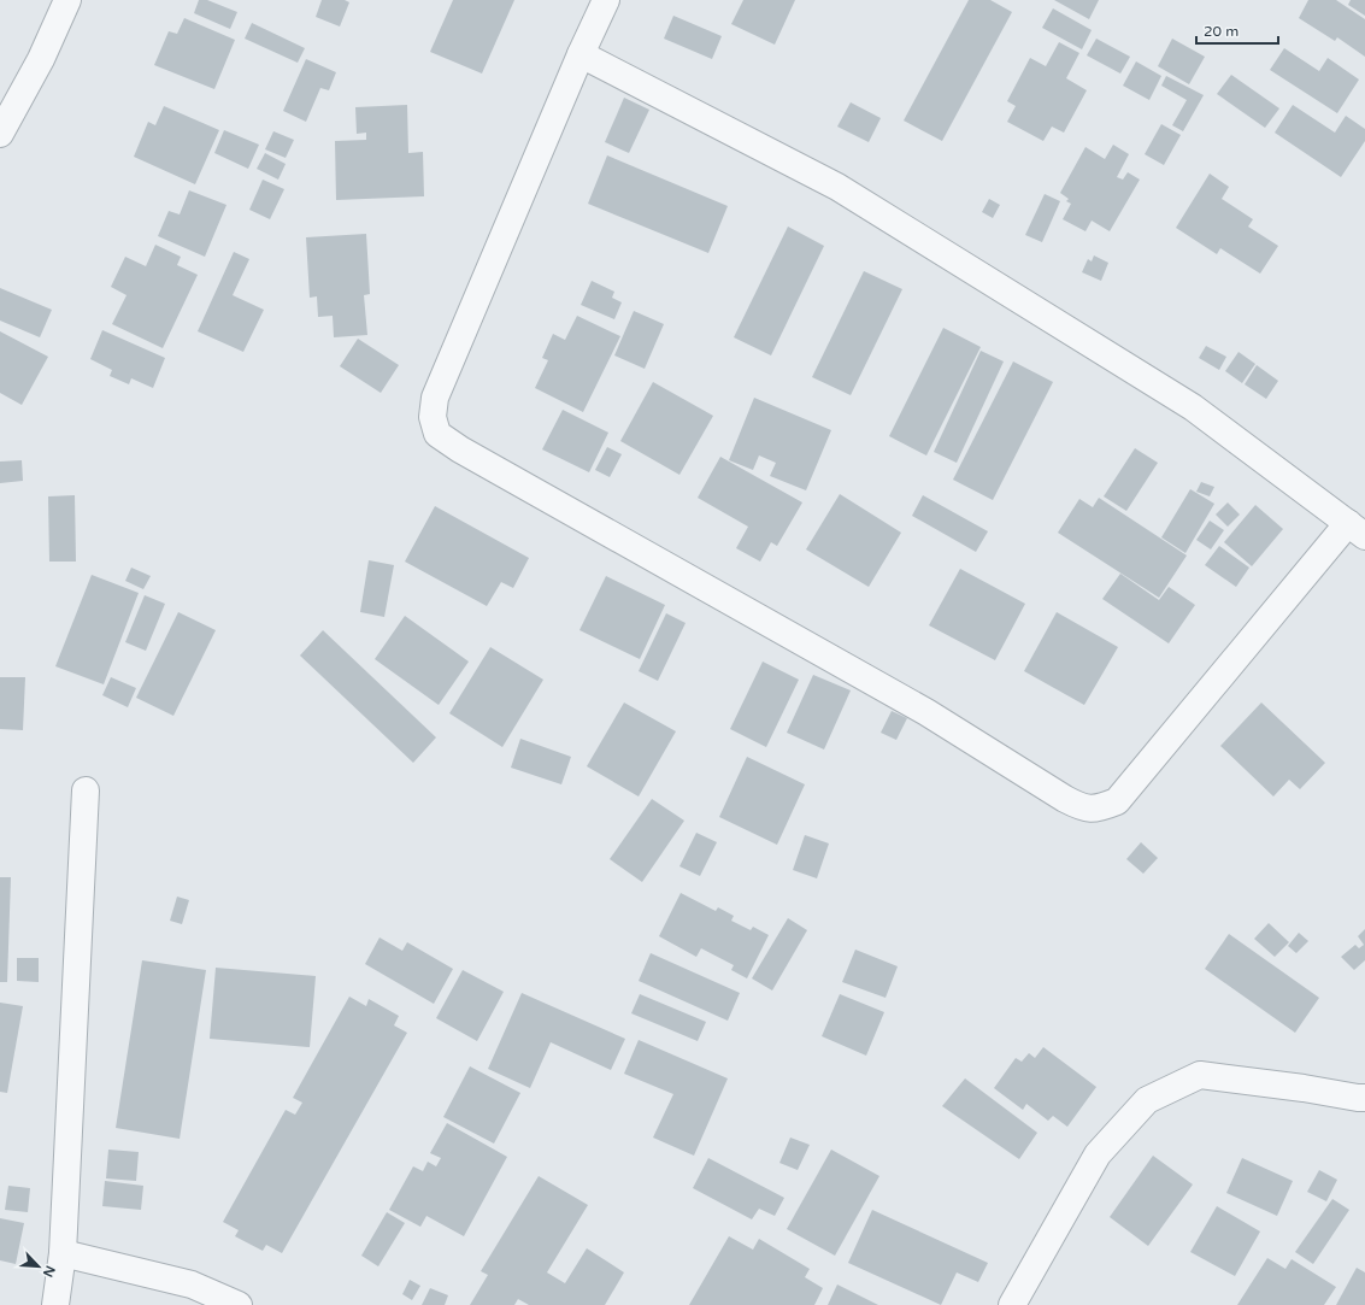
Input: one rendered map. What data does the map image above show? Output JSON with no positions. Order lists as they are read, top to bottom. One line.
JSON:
{"scale_bar":"20 m","north":"bottom right"}
